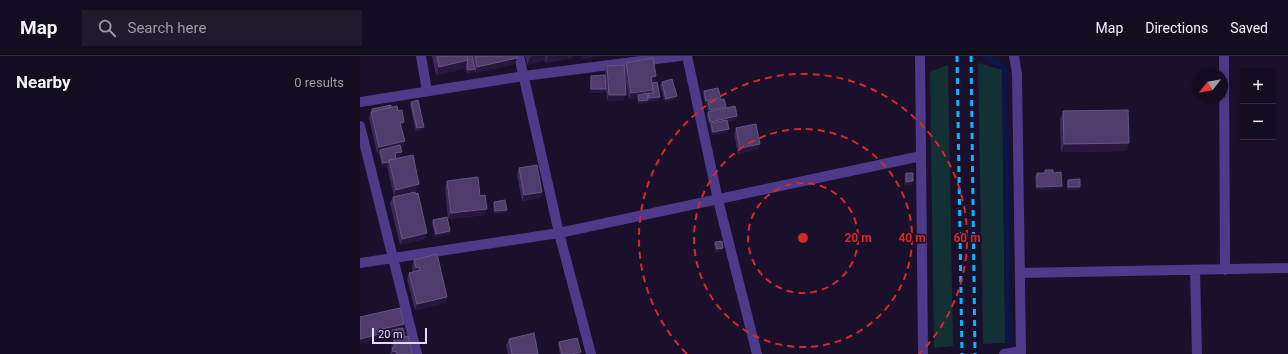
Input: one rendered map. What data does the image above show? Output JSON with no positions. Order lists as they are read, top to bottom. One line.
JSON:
{"scale_bar":"20 m","north":"bottom left","page":{"header":"Map","search":"Search here","nav":["Map","Directions","Saved"],"heading":["Nearby","0 results"],"map_buttons":["+","−"],"scale":"20 m"},"rings":["20 m","40 m","60 m"]}
